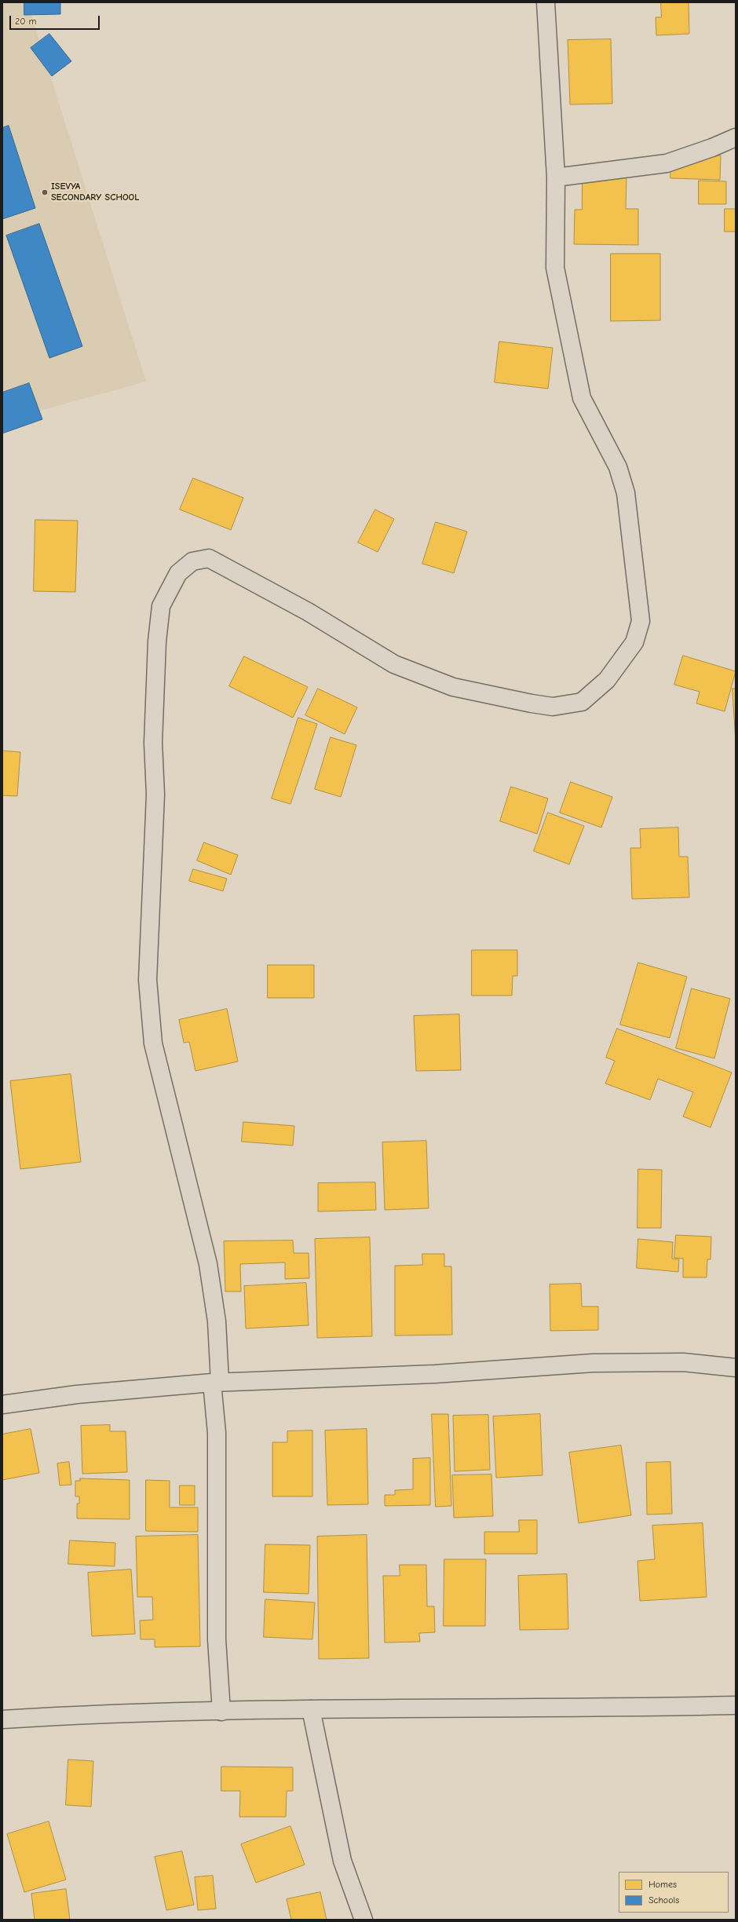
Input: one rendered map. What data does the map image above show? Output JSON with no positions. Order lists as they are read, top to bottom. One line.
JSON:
{"places":["ISEVYA SECONDARY SCHOOL"],"legend":["Homes","Schools"],"scale_bar":"20 m"}
